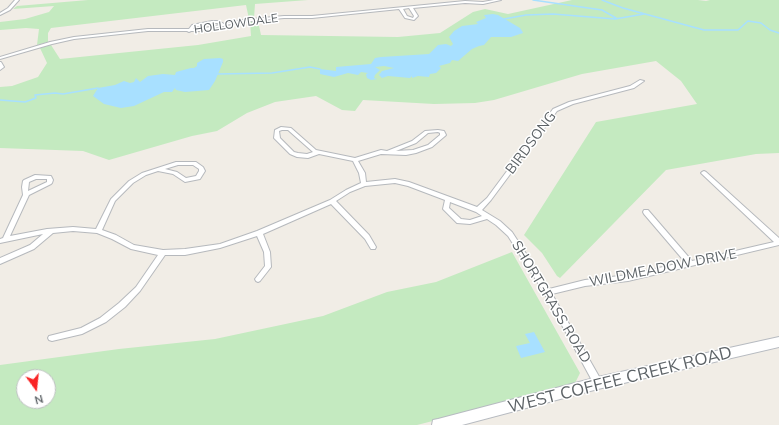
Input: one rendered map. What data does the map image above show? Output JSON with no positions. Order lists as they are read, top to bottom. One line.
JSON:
{"streets":{"street":["HOLLOWDALE","BIRDSONG","WILDMEADOW DRIVE","SHORTGRASS ROAD","WEST COFFEE CREEK ROAD"]},"crossings":[["BIRDSONG","SHORTGRASS ROAD"],["WILDMEADOW DRIVE","SHORTGRASS ROAD"],["SHORTGRASS ROAD","WEST COFFEE CREEK ROAD"]],"north":"bottom"}
